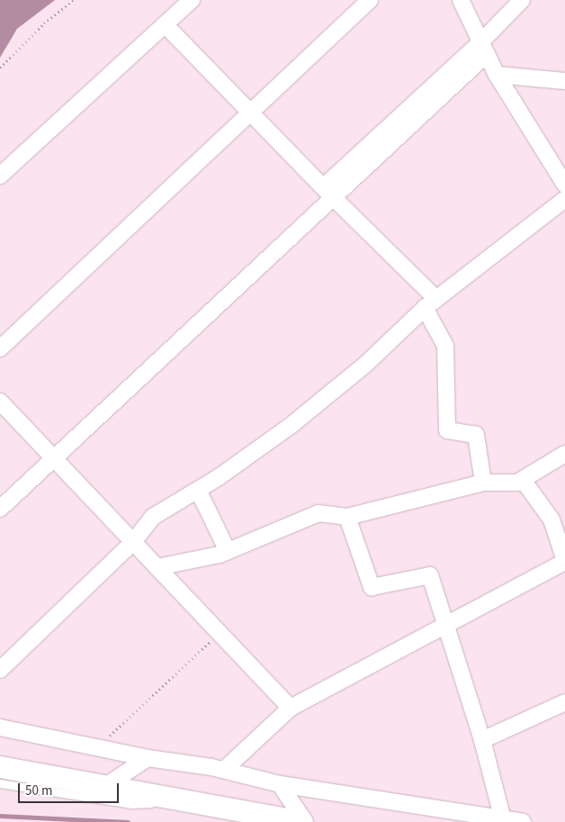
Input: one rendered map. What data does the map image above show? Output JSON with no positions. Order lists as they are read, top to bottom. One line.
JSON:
{"scale_bar":"50 m"}
